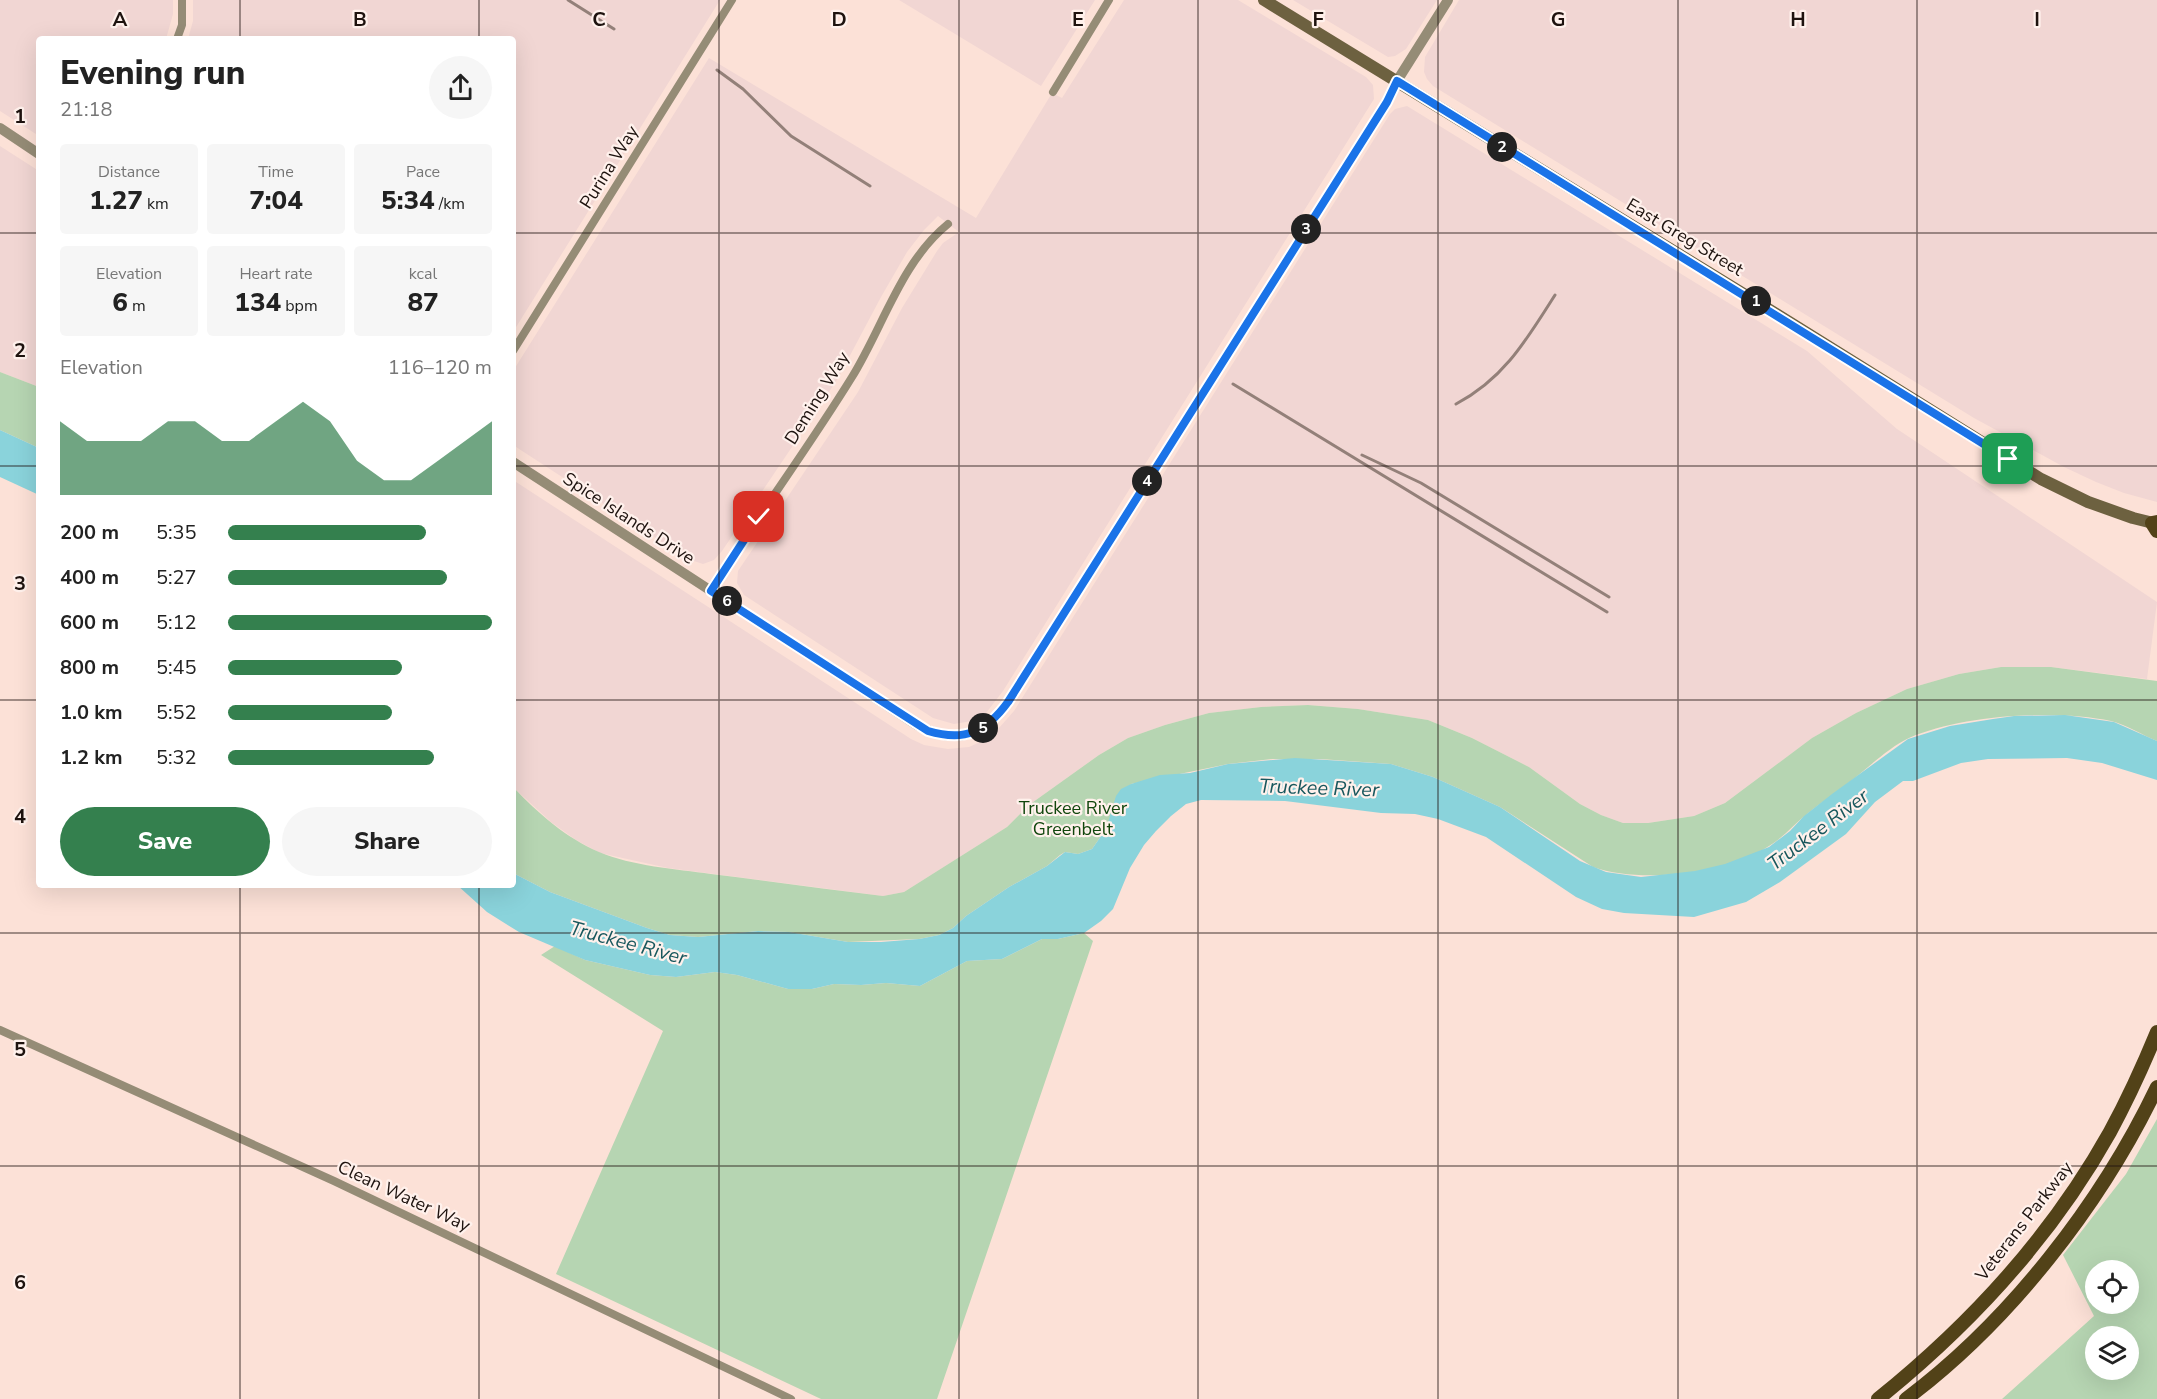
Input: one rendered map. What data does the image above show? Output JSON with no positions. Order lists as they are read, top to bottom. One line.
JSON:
{"streets":{"main road":["East Greg Street","Veterans Parkway"],"street":["Purina Way","Deming Way","Spice Islands Drive","Clean Water Way"]},"crossings":[["East Greg Street","Spice Islands Drive"],["Deming Way","Spice Islands Drive"]],"water":["Truckee River"],"parks":["Truckee River Greenbelt"],"page":{"heading":["Evening run","21:18"],"pins":["2","3","1","4","6","5"],"stats":[["Distance","1.27 km"],["Time","7:04"],["Pace","5:34 /km"],["Elevation","6 m"],["Heart rate","134 bpm"],["kcal","87"]],"chart":["Elevation","116–120 m"],"list":[{"name":"200 m","note":"5:35"},{"name":"400 m","note":"5:27"},{"name":"600 m","note":"5:12"},{"name":"800 m","note":"5:45"},{"name":"1.0 km","note":"5:52"},{"name":"1.2 km","note":"5:32"}],"buttons":["Save","Share"]},"grid":{"columns":["A","B","C","D","E","F","G","H","I"],"rows":["1","2","3","4","5","6"]}}
